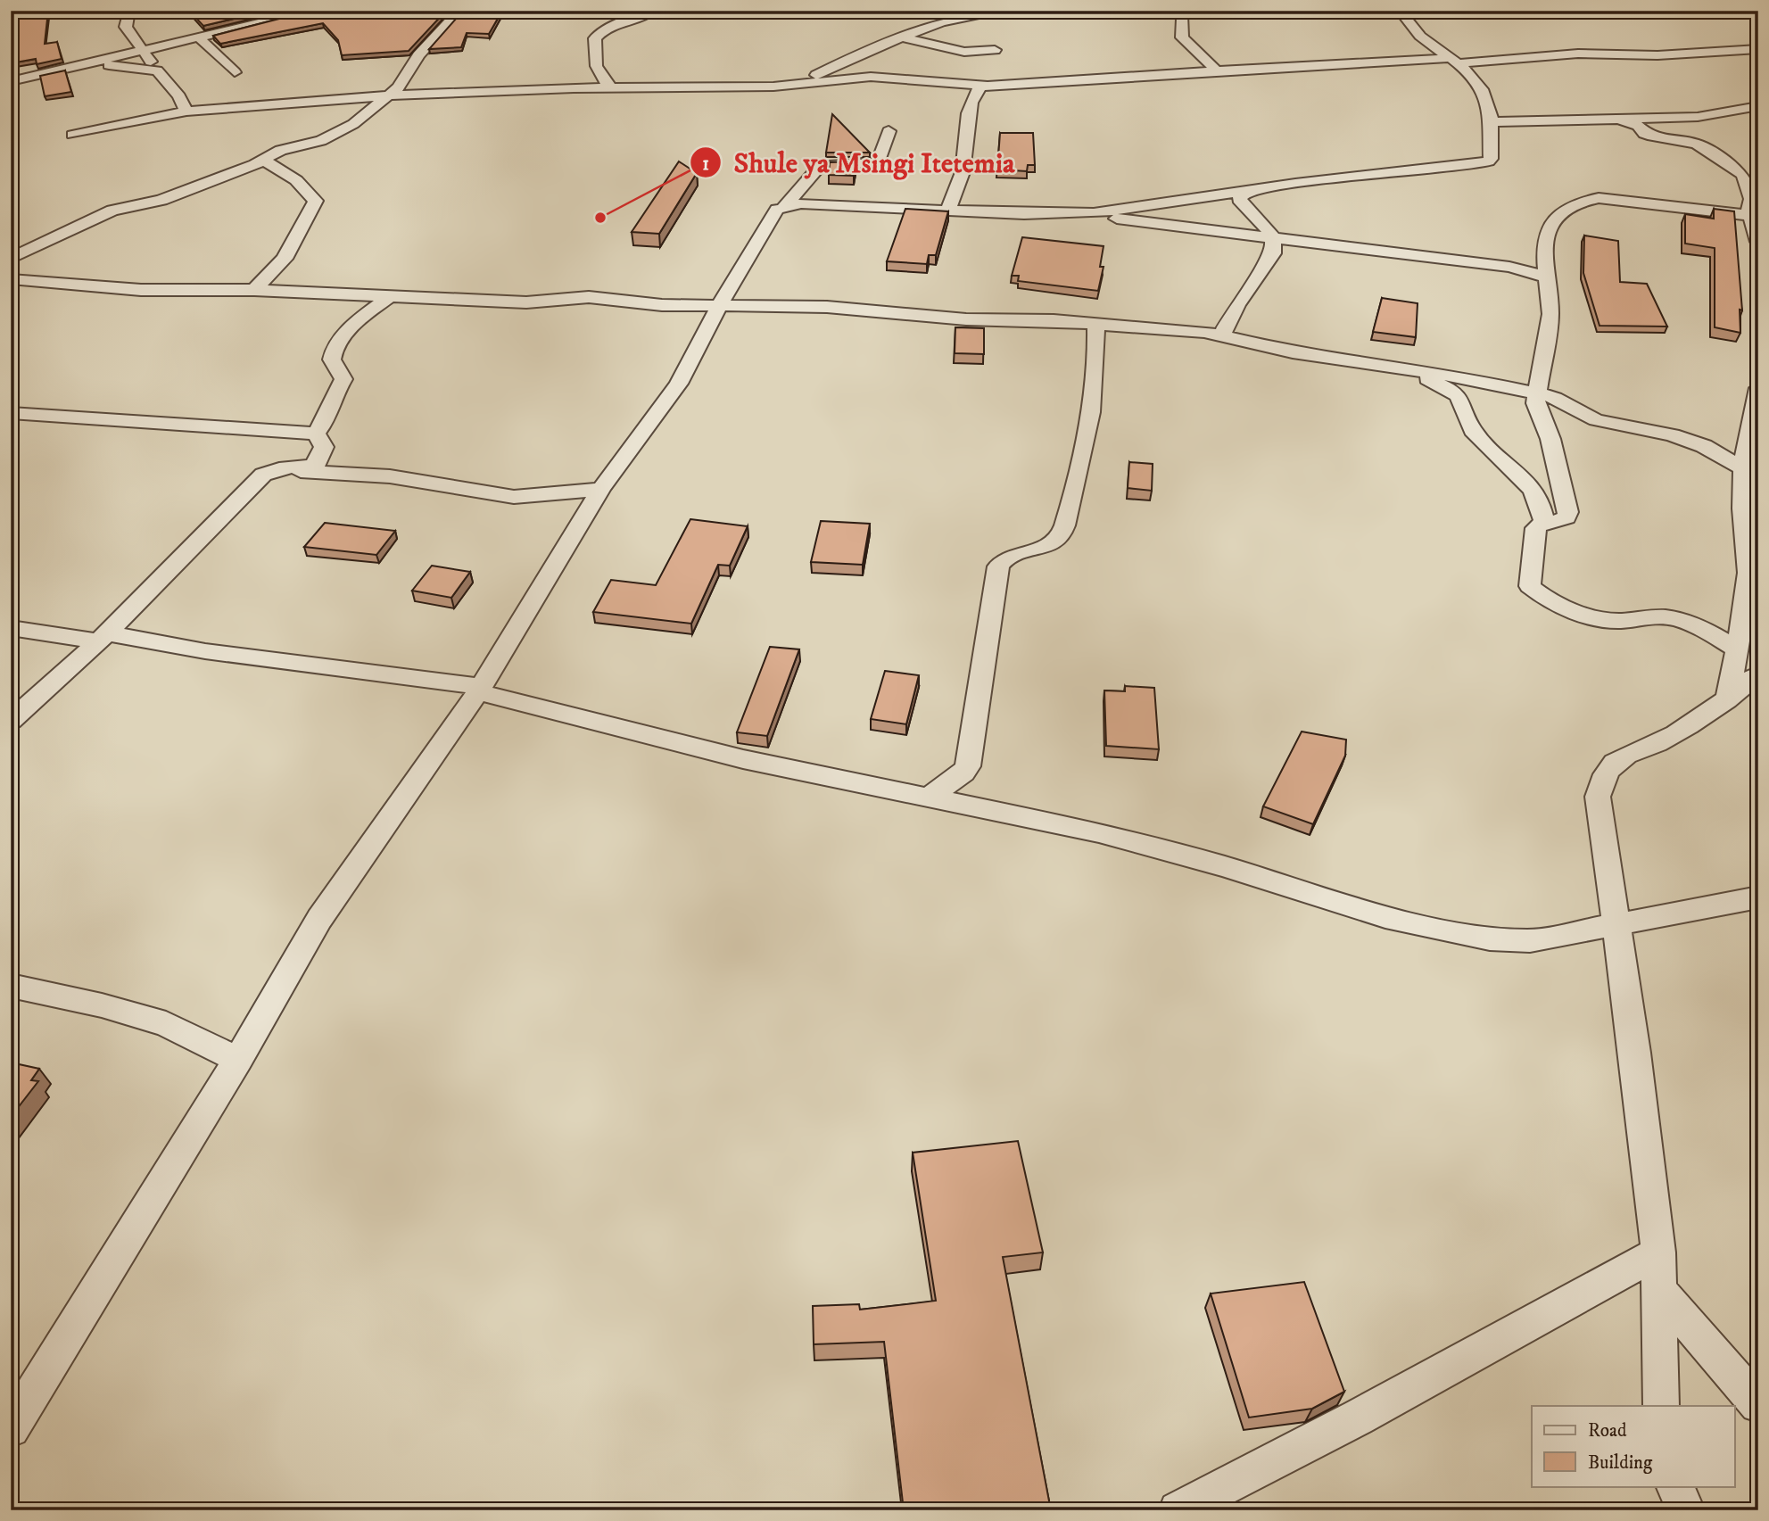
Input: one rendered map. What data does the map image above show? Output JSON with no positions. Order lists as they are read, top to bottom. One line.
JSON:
{"places":["Shule ya Msingi Itetemia"],"legend":["Road","Building"]}
